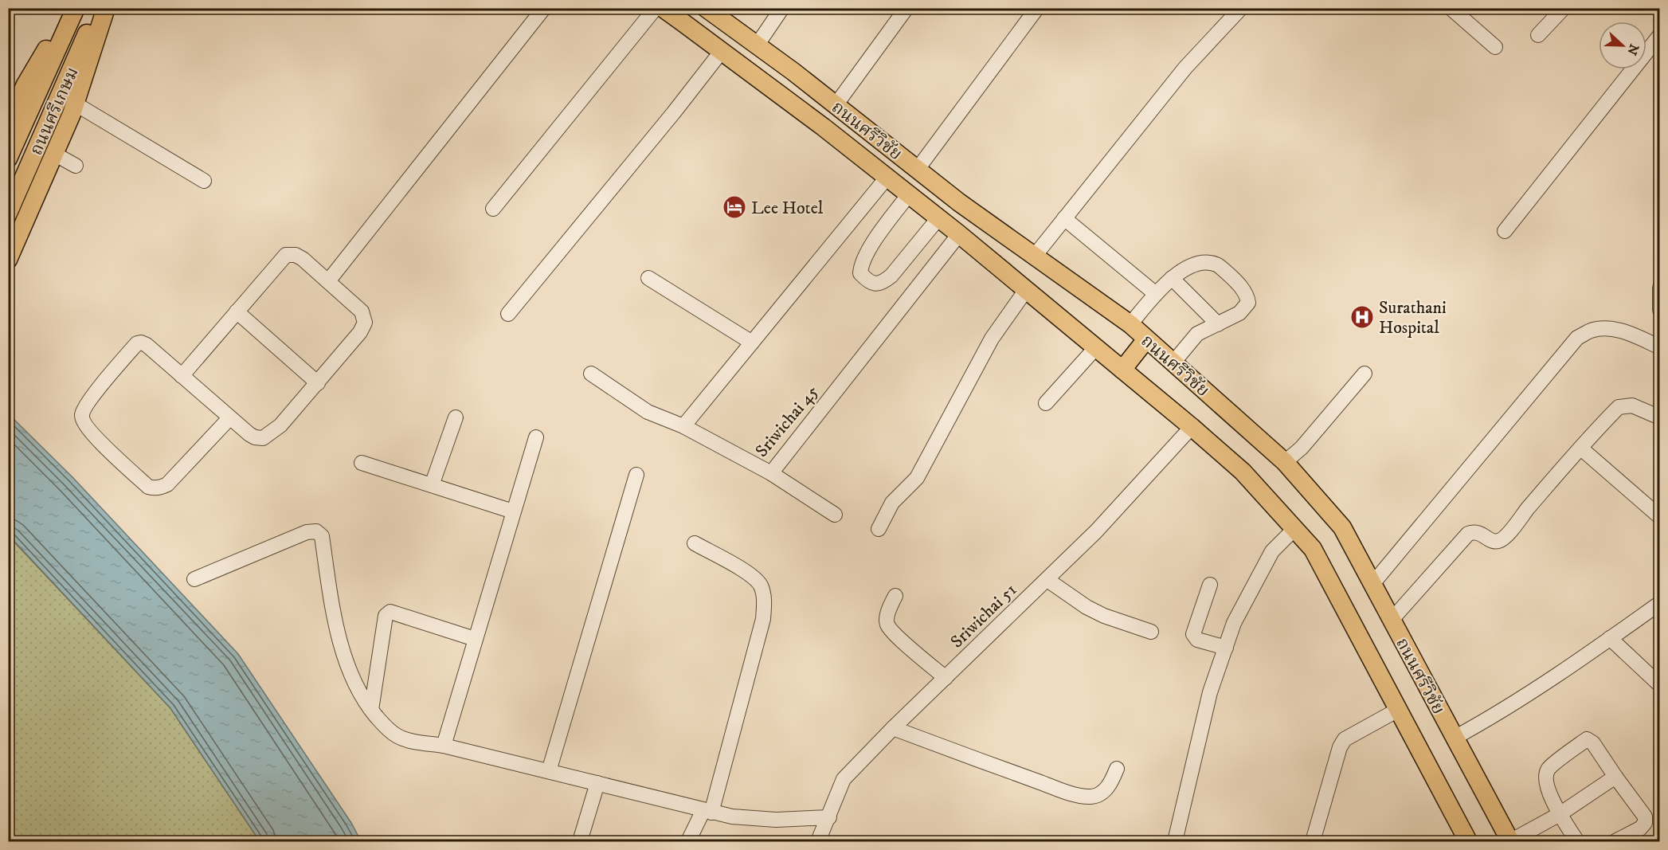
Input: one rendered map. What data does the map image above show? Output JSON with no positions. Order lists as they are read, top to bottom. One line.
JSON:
{"streets":{"main road":["ถนนศรีเกษม","ถนนศรีวิชัย"],"street":["Sriwichai 45","Sriwichai 51"]},"crossings":[["ถนนศรีวิชัย","Sriwichai 45"],["ถนนศรีวิชัย","Sriwichai 51"]],"places":{"hotel":["Lee Hotel"],"hospital":["Surathani Hospital"]},"north":"right"}
